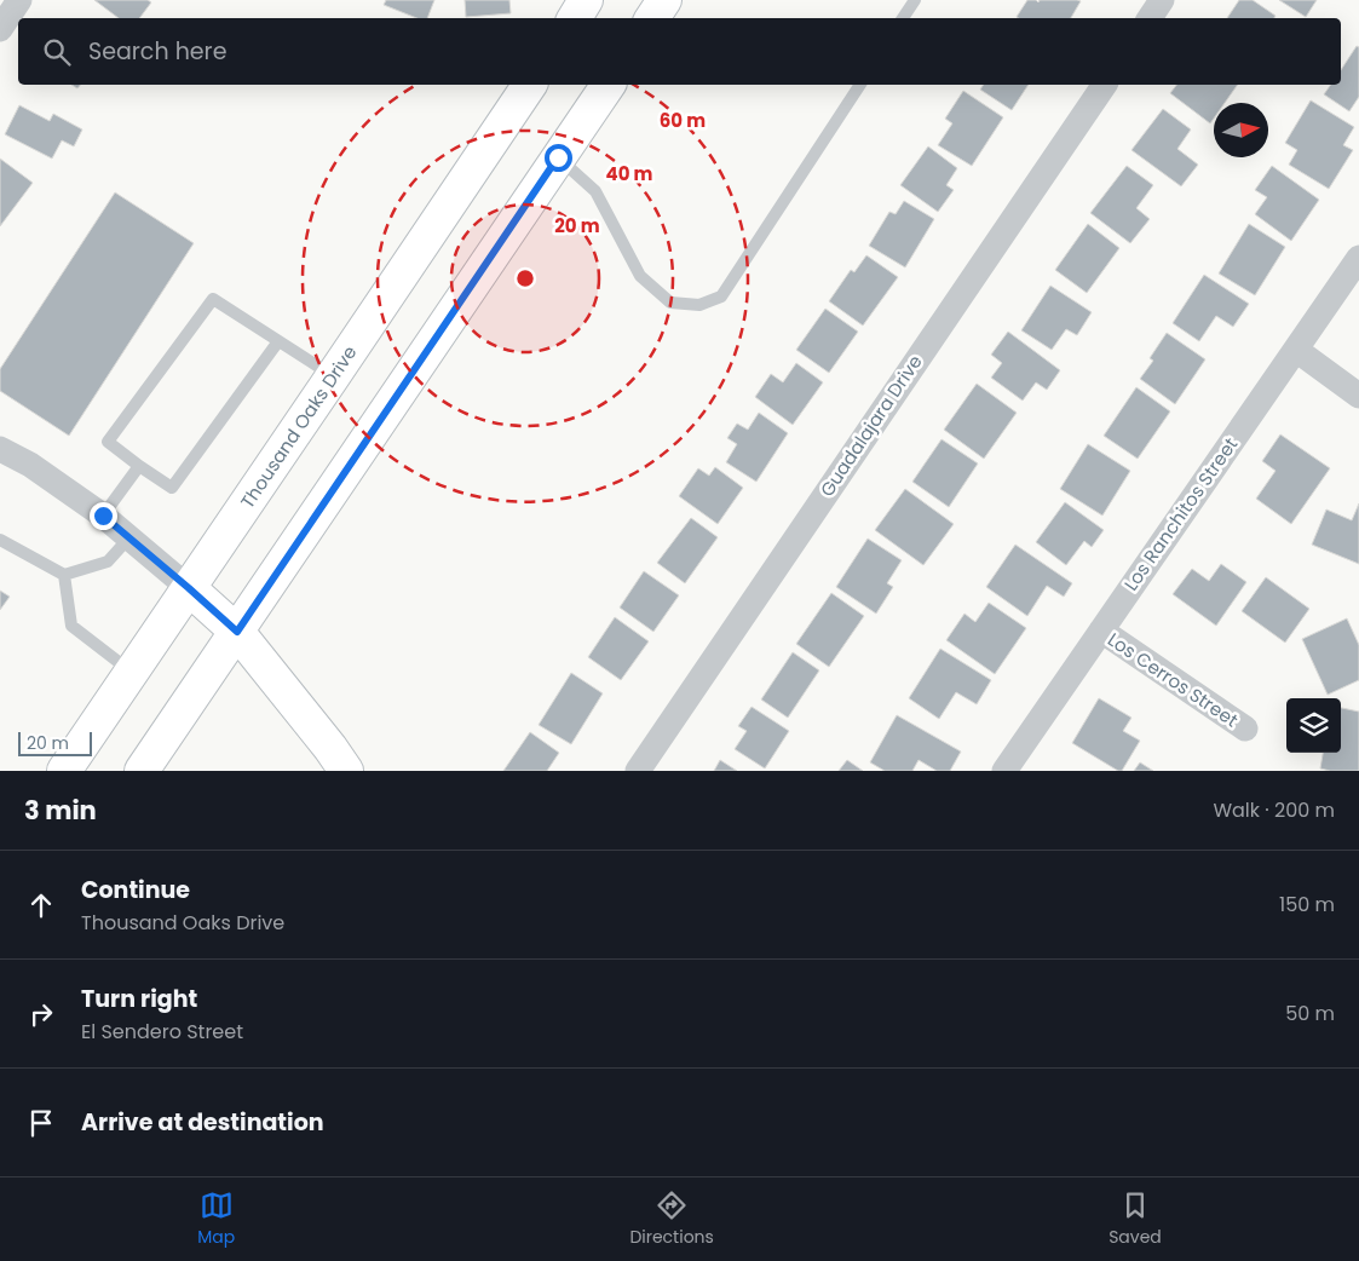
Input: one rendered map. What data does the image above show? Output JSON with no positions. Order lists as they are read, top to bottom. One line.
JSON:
{"streets":{"main road":["Thousand Oaks Drive"],"street":["Guadalajara Drive","Los Ranchitos Street","Los Cerros Street"]},"crossings":[["Los Ranchitos Street","Los Cerros Street"]],"scale_bar":"20 m","north":"right","page":{"search":"Search here","scale":"20 m","heading":["3 min","Walk · 200 m"],"list":[["Continue","Thousand Oaks Drive","150 m"],["Turn right","El Sendero Street","50 m"],"Arrive at destination"],"nav":["Map","Directions","Saved"]},"rings":["60 m","40 m","20 m"]}
